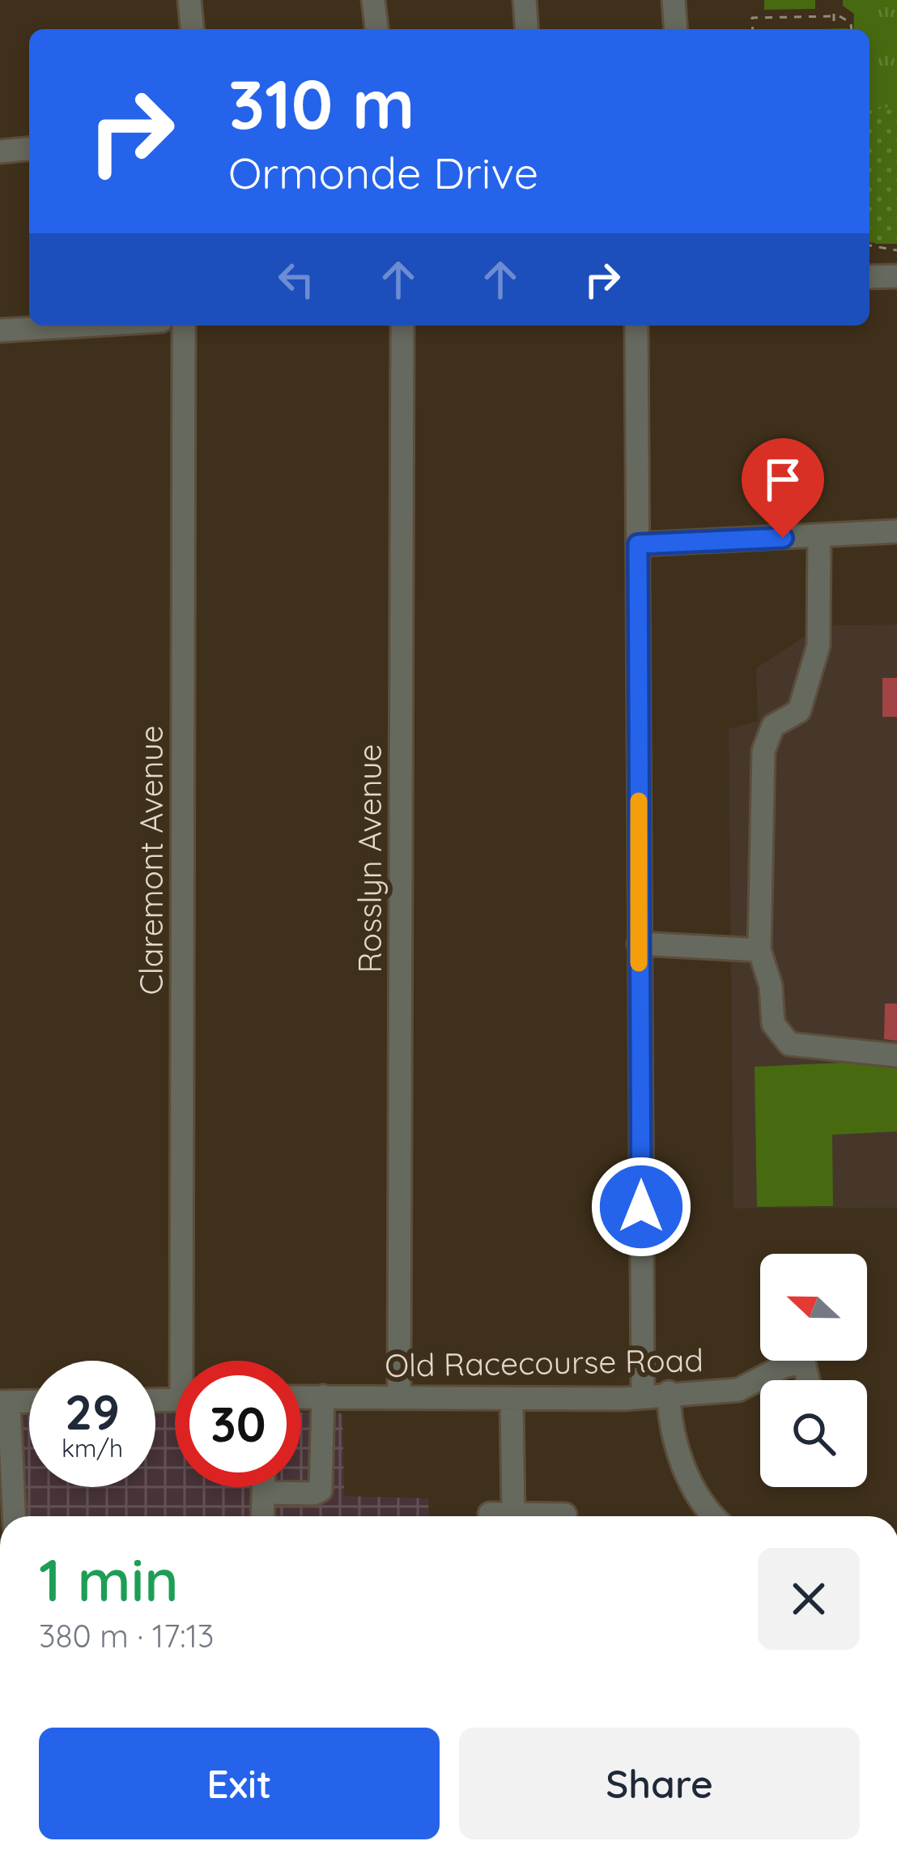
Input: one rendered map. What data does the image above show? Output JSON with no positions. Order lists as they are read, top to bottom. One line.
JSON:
{"streets":{"street":["Rosslyn Avenue","Claremont Avenue","Old Racecourse Road"]},"crossings":[["Rosslyn Avenue","Old Racecourse Road"]],"north":"left","page":{"turn":["310 m","Ormonde Drive"],"speed":"29 km/h","limit":"30","heading":["1 min","380 m · 17:13"],"buttons":["Exit","Share"]}}
